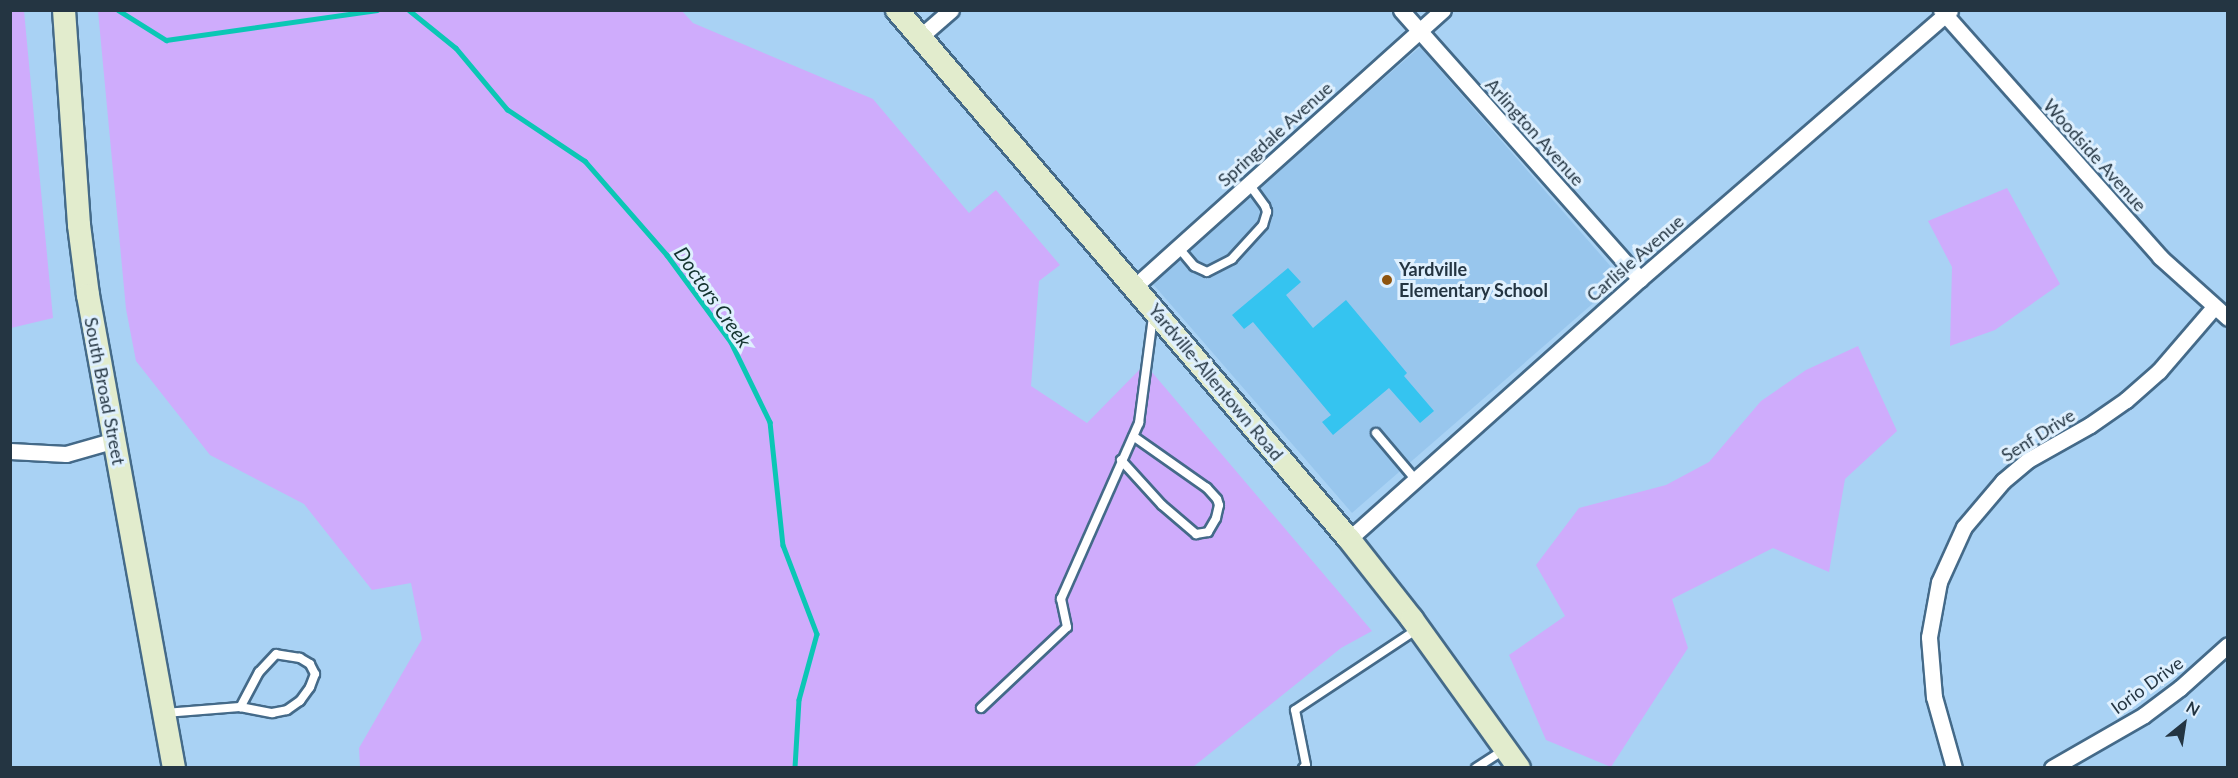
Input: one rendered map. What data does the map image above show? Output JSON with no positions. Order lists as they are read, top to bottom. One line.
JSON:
{"streets":{"main road":["Yardville-Allentown Road","South Broad Street"],"street":["Arlington Avenue","Springdale Avenue","Woodside Avenue","Carlisle Avenue","Senf Drive","Iorio Drive"]},"crossings":[["Arlington Avenue","Springdale Avenue"],["Arlington Avenue","Carlisle Avenue"],["Springdale Avenue","Yardville-Allentown Road"],["Woodside Avenue","Carlisle Avenue"],["Woodside Avenue","Senf Drive"],["Carlisle Avenue","Yardville-Allentown Road"]],"water":["Doctors Creek"],"places":["Yardville Elementary School"],"north":"top right"}
